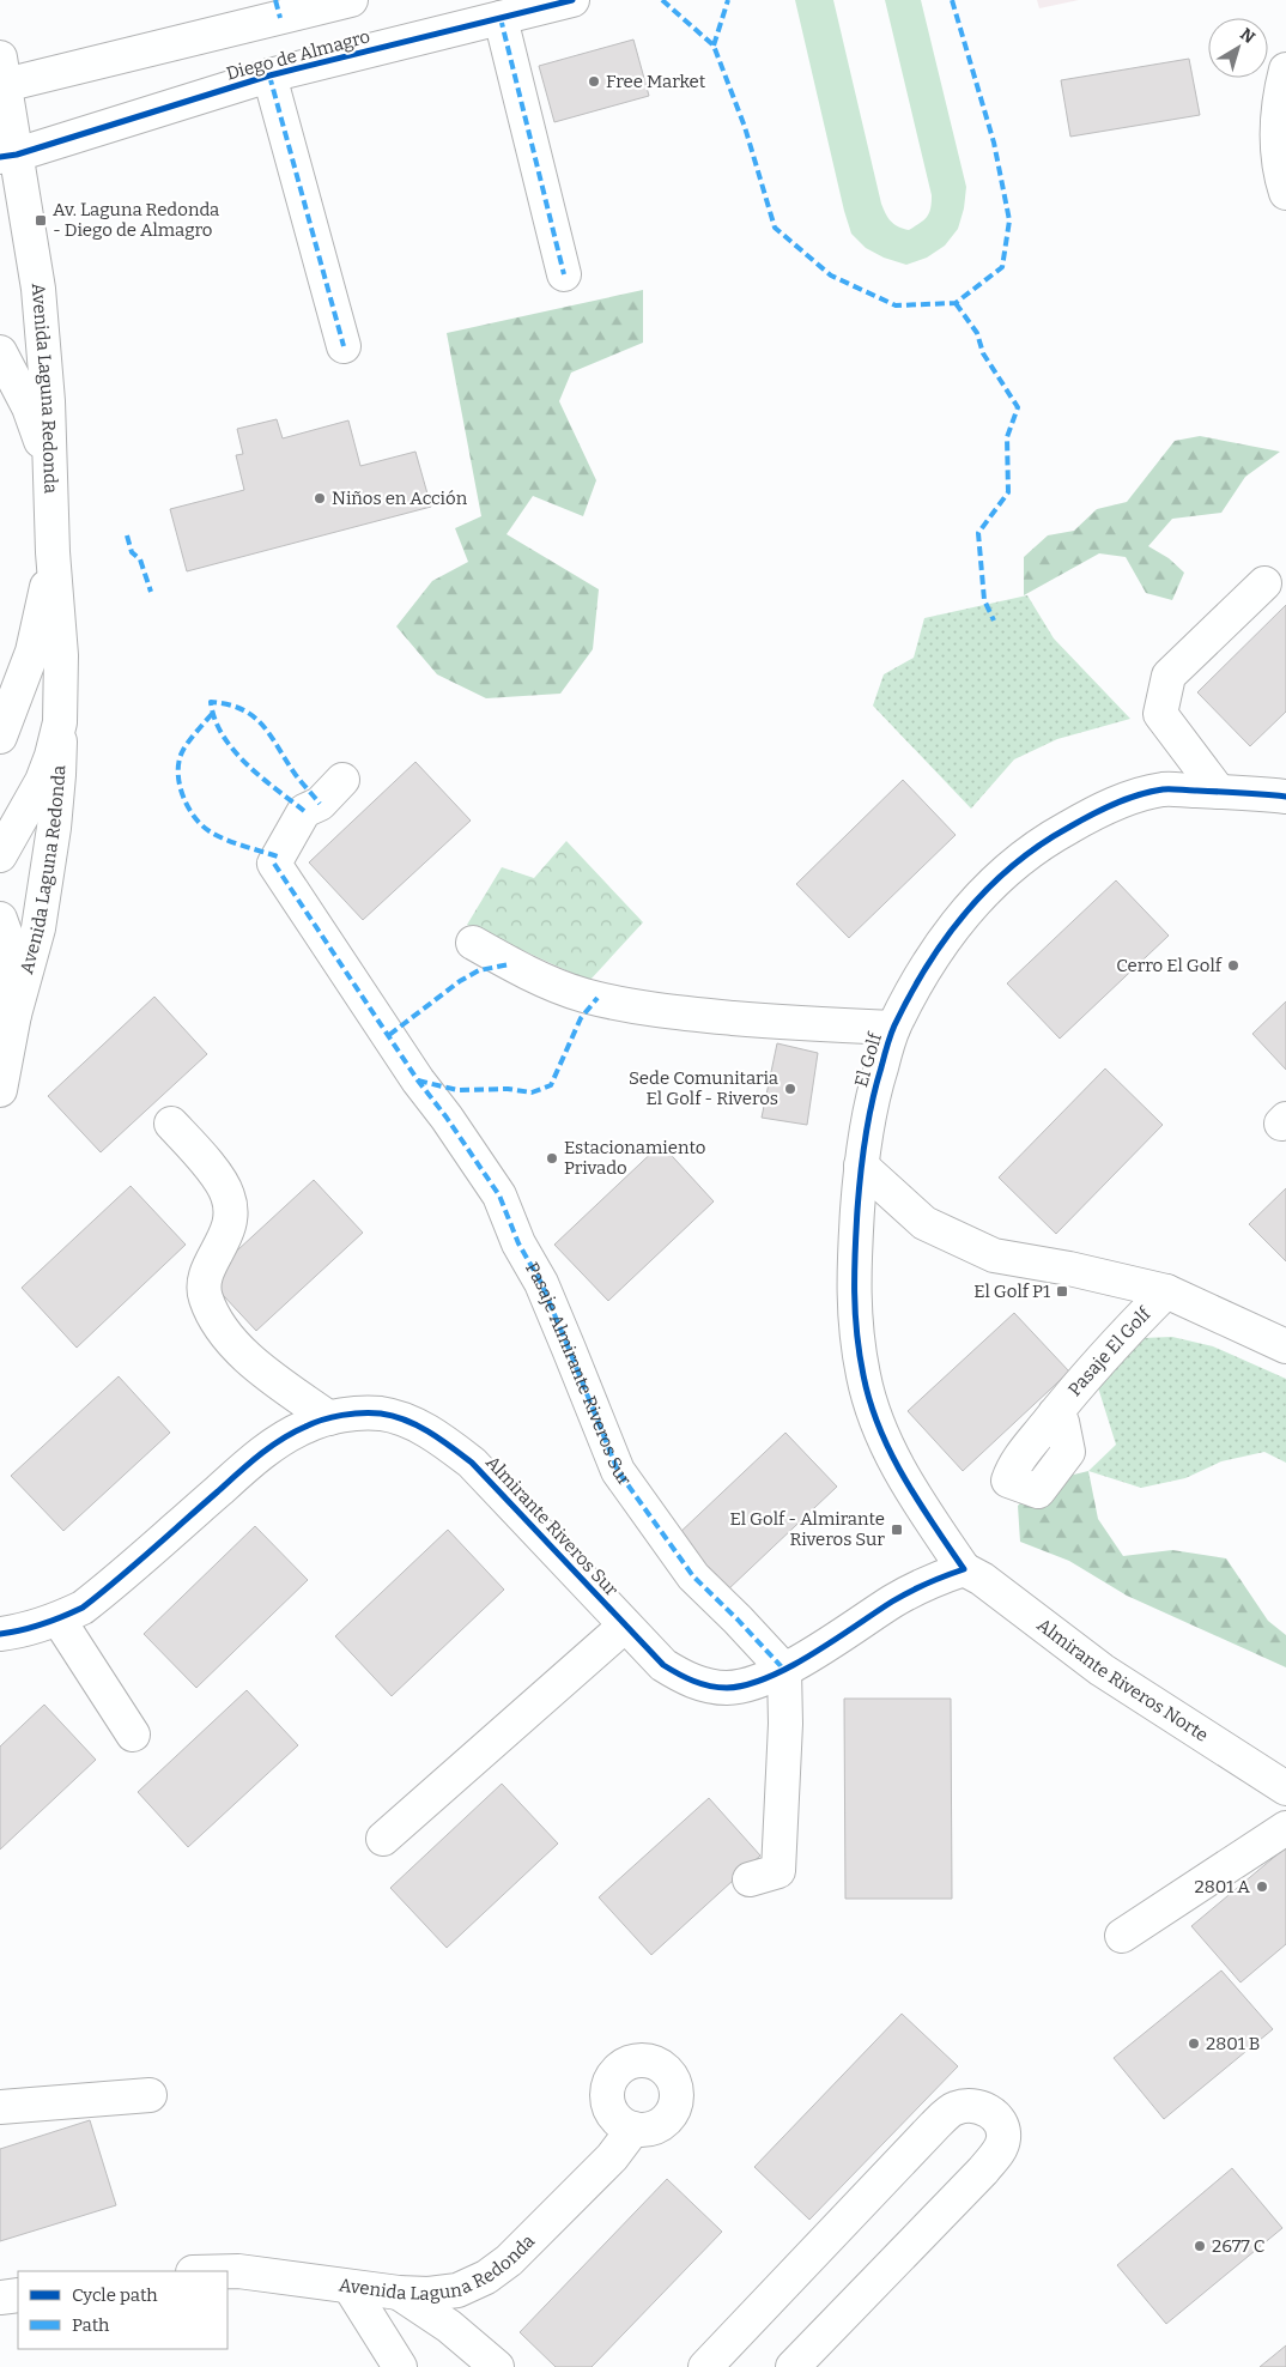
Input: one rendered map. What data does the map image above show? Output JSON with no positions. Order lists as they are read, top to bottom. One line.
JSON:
{"streets":{"street":["Diego de Almagro","Avenida Laguna Redonda","El Golf","Pasaje El Golf","Pasaje Almirante Riveros Sur","Almirante Riveros Sur","Almirante Riveros Norte"]},"crossings":[["Diego de Almagro","Avenida Laguna Redonda"],["El Golf","Almirante Riveros Sur"],["El Golf","Almirante Riveros Norte"],["Pasaje Almirante Riveros Sur","Almirante Riveros Sur"],["Almirante Riveros Sur","Almirante Riveros Norte"]],"places":{"other":["Free Market","Niños en Acción","Cerro El Golf","Sede Comunitaria El Golf - Riveros","Estacionamiento Privado","2801 A","2801 B","2677 C"],"transit":["Av. Laguna Redonda - Diego de Almagro","El Golf P1","El Golf - Almirante Riveros Sur"]},"legend":["Cycle path","Path"],"north":"top right"}
